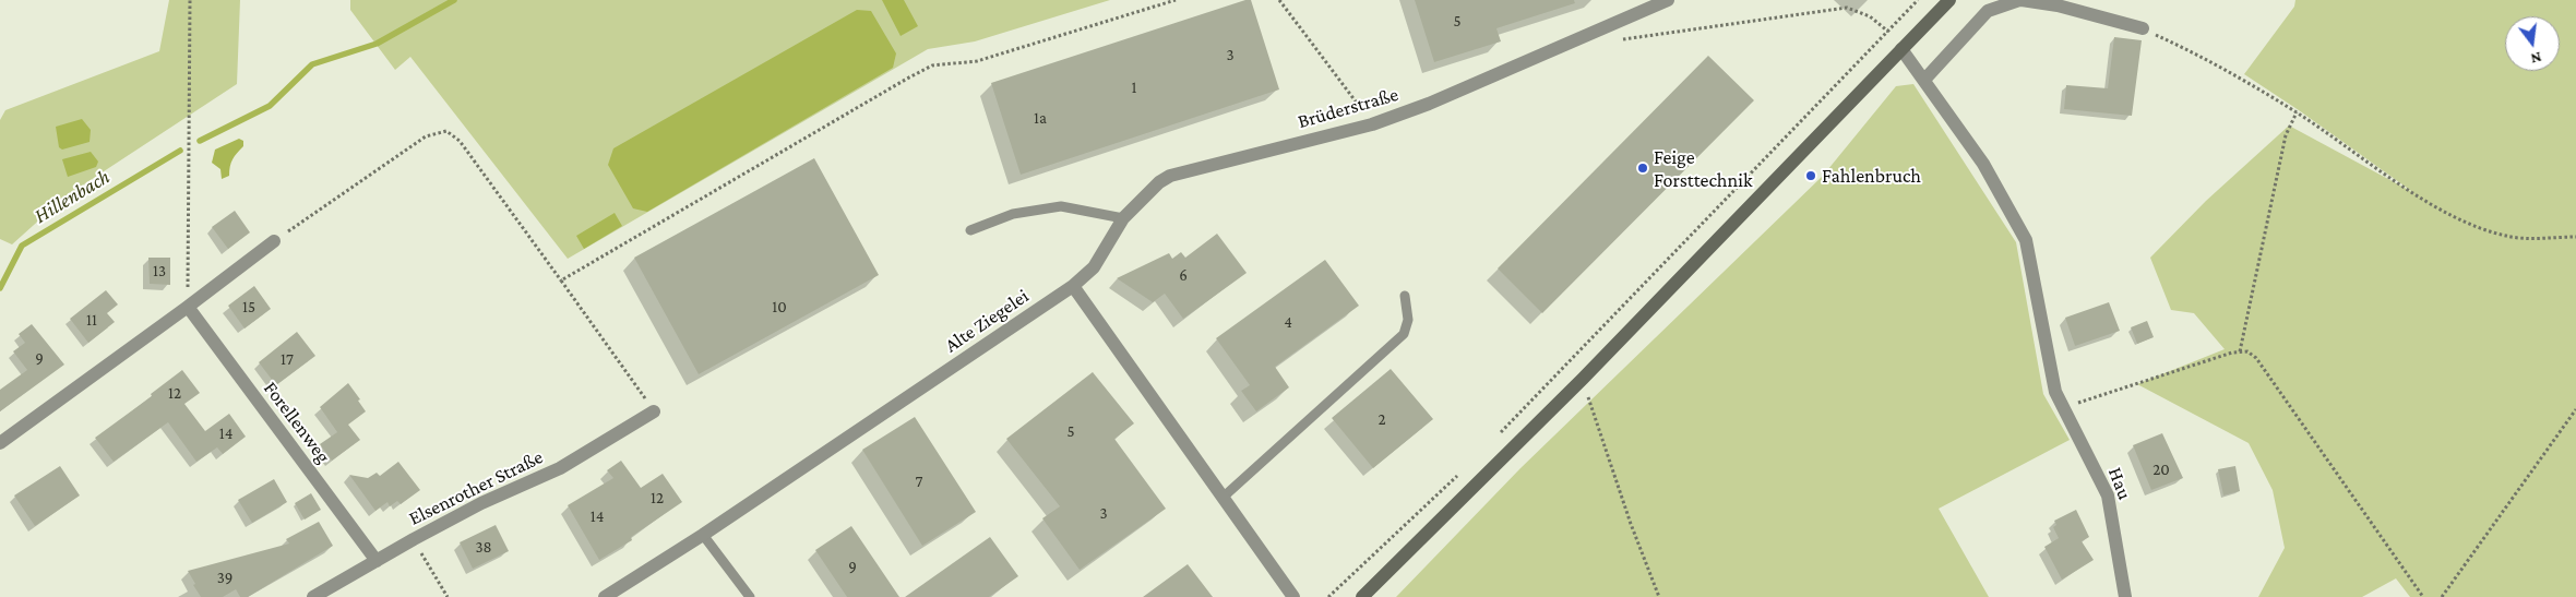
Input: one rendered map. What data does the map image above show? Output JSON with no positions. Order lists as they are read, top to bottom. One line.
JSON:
{"streets":{"street":["Brüderstraße","Alte Ziegelei","Forellenweg","Hau","Elsenrother Straße"]},"crossings":[["Brüderstraße","Alte Ziegelei"],["Forellenweg","Elsenrother Straße"]],"water":["Hillenbach"],"places":["Feige Forsttechnik","Fahlenbruch"],"house_numbers":["5","3","1","1a","13","6","15","10","11","4","9","17","12","2","5","14","20","7","12","3","14","38","9","39"],"north":"bottom"}
